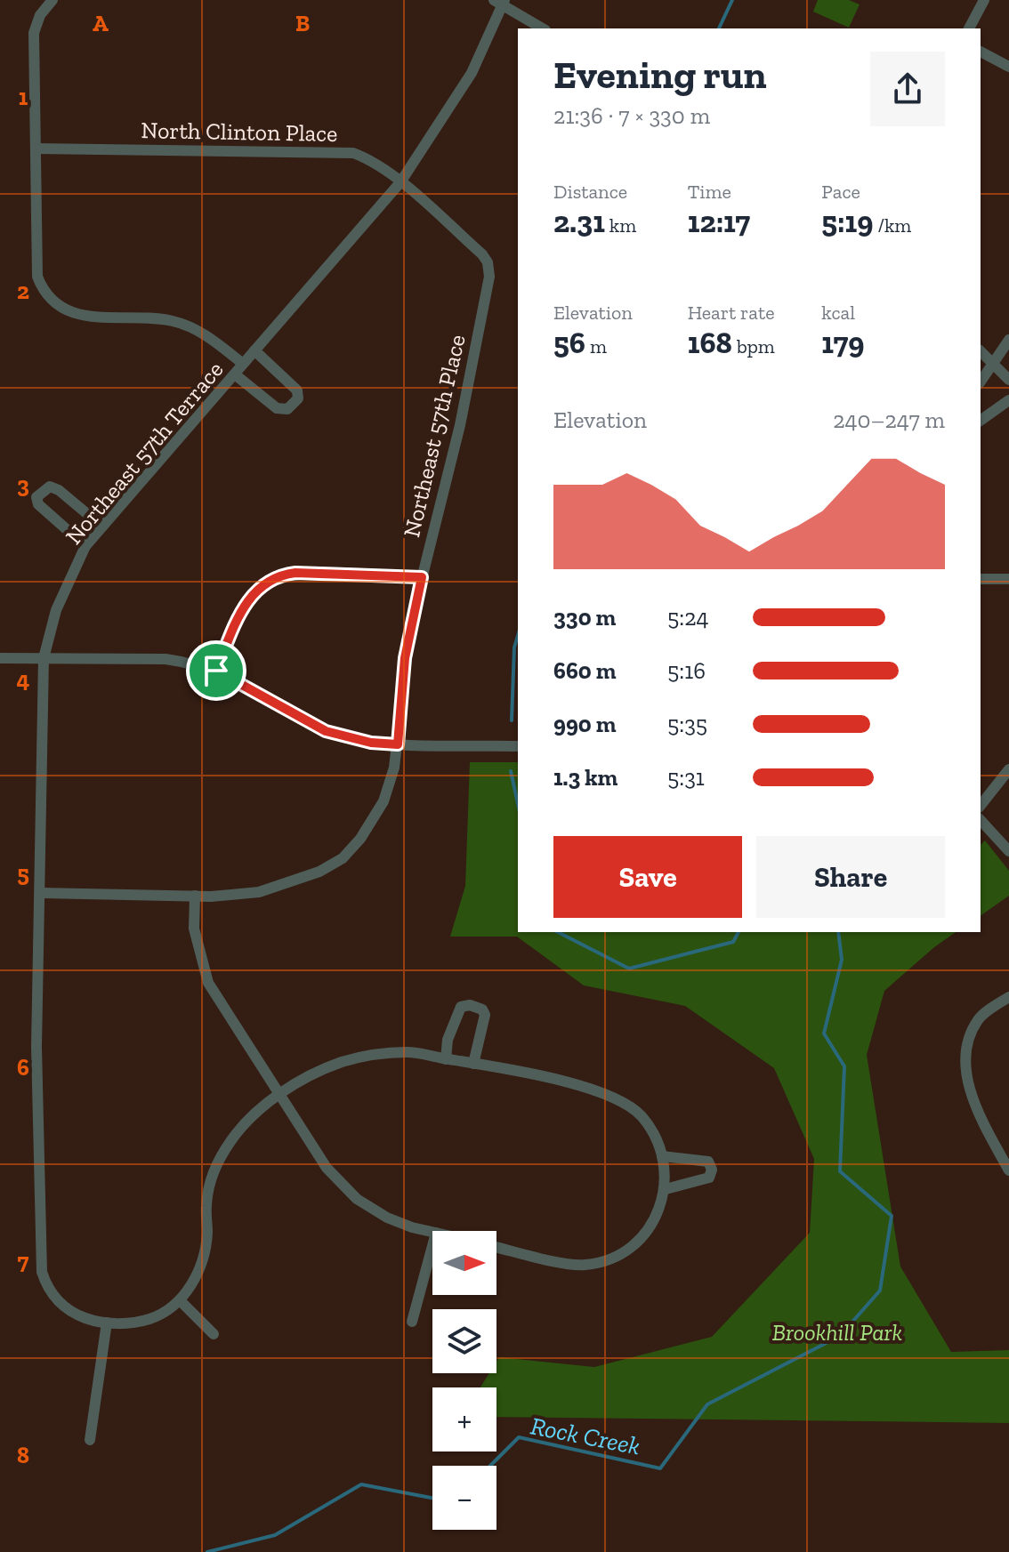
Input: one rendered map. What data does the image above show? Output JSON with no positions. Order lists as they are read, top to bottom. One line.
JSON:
{"streets":{"street":["North Clinton Place","Northeast 57th Place","Northeast 57th Terrace"]},"crossings":[["North Clinton Place","Northeast 57th Place"],["North Clinton Place","Northeast 57th Terrace"],["Northeast 57th Place","Northeast 57th Terrace"]],"water":["Rock Creek"],"parks":["Brookhill Park"],"north":"right","page":{"heading":["Evening run","21:36 · 7 × 330 m"],"stats":[["Distance","2.31 km"],["Time","12:17"],["Pace","5:19 /km"],["Elevation","56 m"],["Heart rate","168 bpm"],["kcal","179"]],"chart":["Elevation","240–247 m"],"list":[{"name":"330 m","note":"5:24"},{"name":"660 m","note":"5:16"},{"name":"990 m","note":"5:35"},{"name":"1.3 km","note":"5:31"}],"buttons":["Save","Share"],"map_buttons":["+","−"]},"grid":{"columns":["A","B"],"rows":["1","2","3","4","5","6","7","8"]}}
